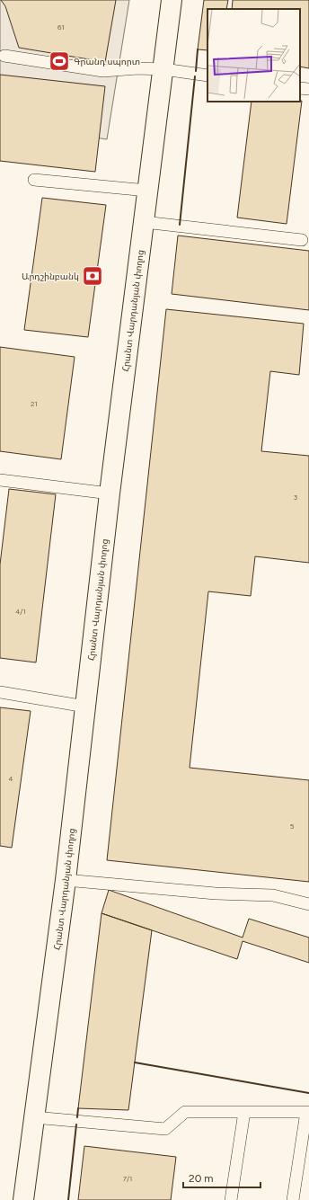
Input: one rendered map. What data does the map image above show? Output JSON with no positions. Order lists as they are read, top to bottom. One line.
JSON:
{"streets":{"street":["Հրանտ Վարդանյան փողոց"]},"places":{"sports":["Գրանդ սպորտ"],"bank":["Արդշինբանկ"]},"house_numbers":["61","21","3","4/1","4","5","7/1"],"scale_bar":"20 m"}
